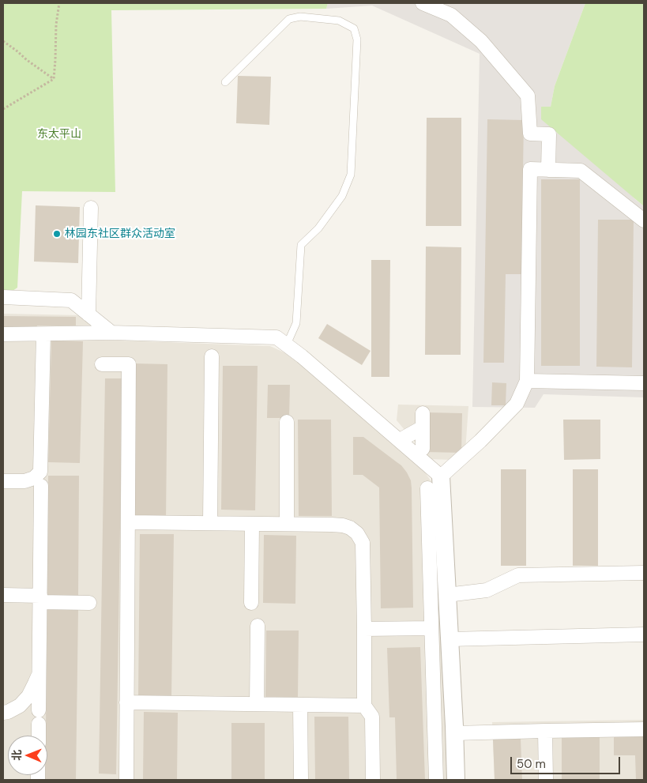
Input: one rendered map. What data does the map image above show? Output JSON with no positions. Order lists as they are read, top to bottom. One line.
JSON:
{"parks":["东太平山"],"places":["林园东社区群众活动室"],"scale_bar":"50 m","north":"left"}
